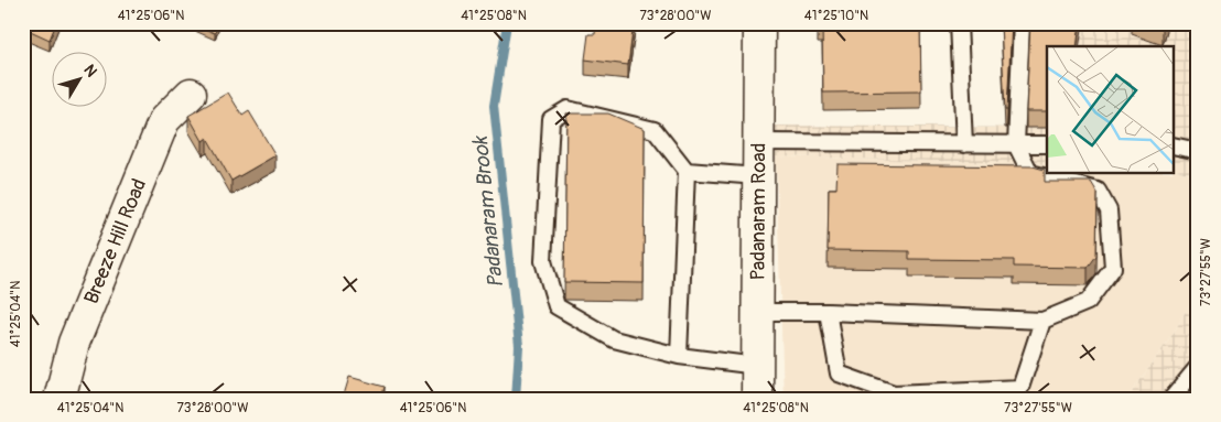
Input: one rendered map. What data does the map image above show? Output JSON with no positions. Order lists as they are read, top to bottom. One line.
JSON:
{"streets":{"main road":["Padanaram Road","Breeze Hill Road"]},"water":["Padanaram Brook"],"north":"top right","coordinates":["41°25'06\"N","41°25'08\"N","73°28'00\"W","41°25'10\"N","73°27'55\"W","41°25'04\"N"]}
